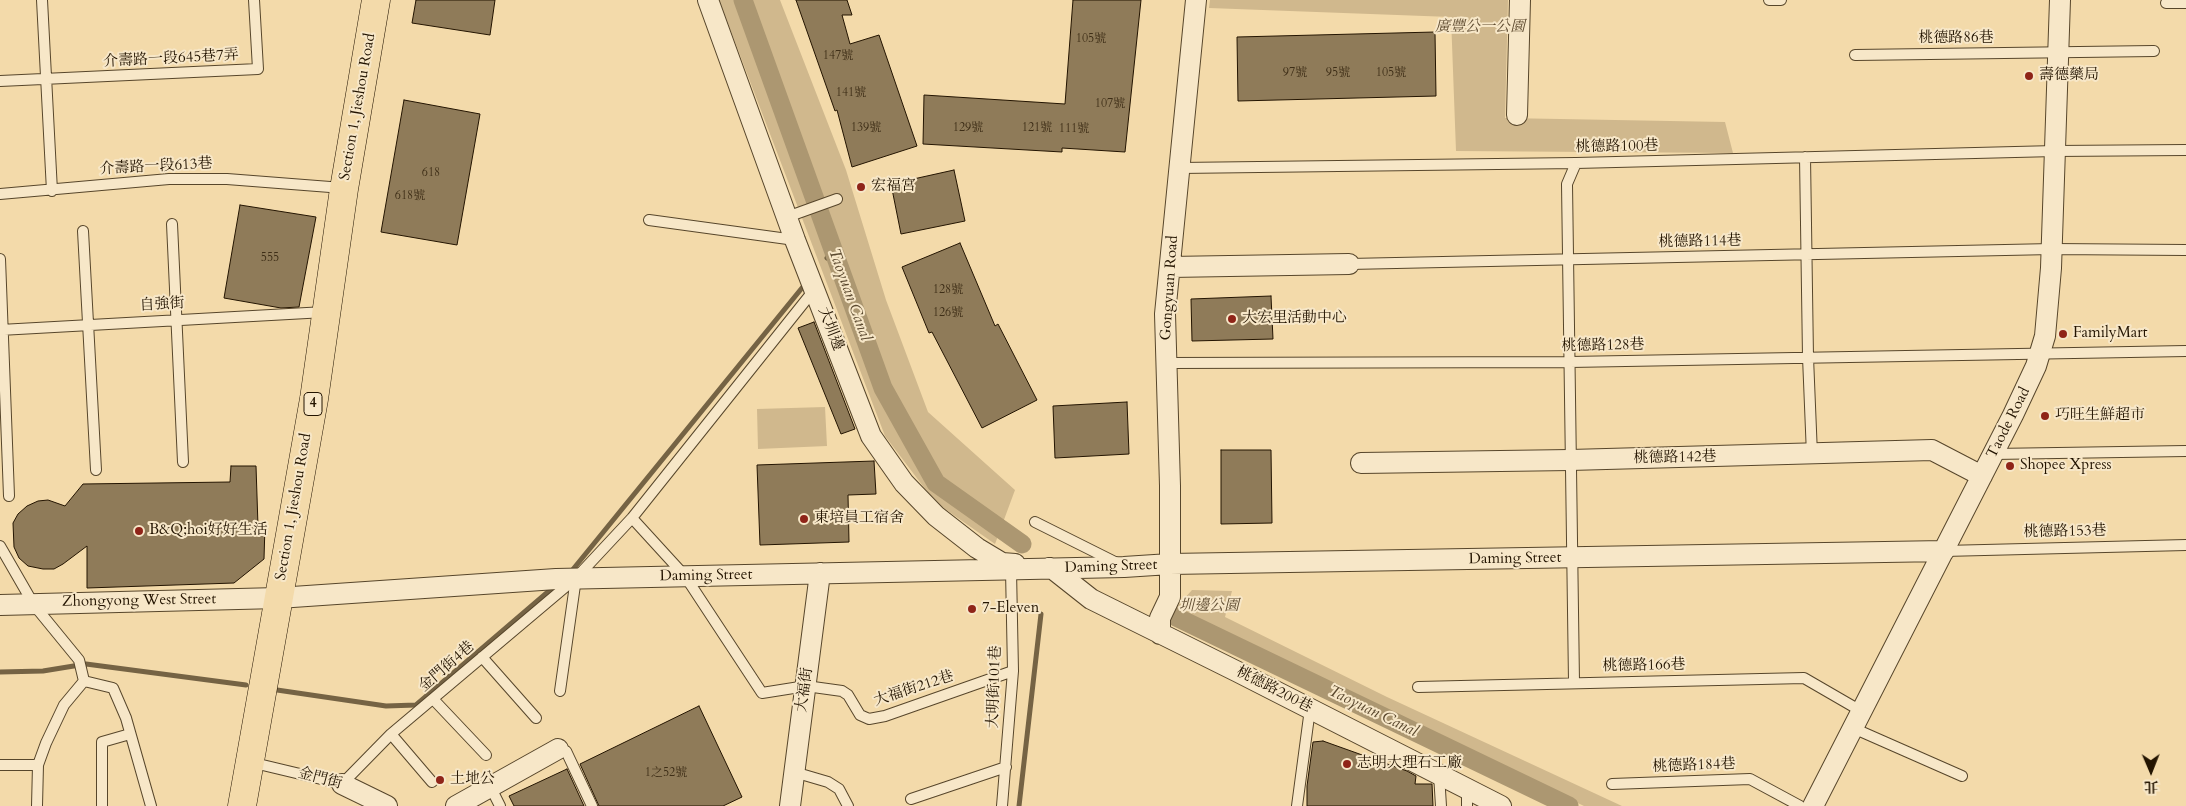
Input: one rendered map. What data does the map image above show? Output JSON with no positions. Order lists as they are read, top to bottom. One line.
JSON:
{"streets":{"main road":["Section 1, Jieshou Road","4"],"street":["Gongyuan Road","大圳邊","Taode Road","桃德路142巷","Daming Street","Zhongyong West Street","大福街","桃德路200巷","金門街"],"lane":["桃德路86巷","介壽路一段645巷7弄","桃德路100巷","介壽路一段613巷","桃德路114巷","自強街","桃德路128巷","桃德路153巷","桃德路166巷","金門街4巷","大明街101巷","大福街212巷","桃德路184巷"]},"crossings":[["桃德路86巷","Taode Road"],["Section 1, Jieshou Road","介壽路一段613巷"],["Section 1, Jieshou Road","自強街"],["Section 1, Jieshou Road","Daming Street"],["Section 1, Jieshou Road","Zhongyong West Street"],["Section 1, Jieshou Road","金門街"],["桃德路100巷","Gongyuan Road"],["桃德路100巷","Taode Road"],["桃德路114巷","Taode Road"],["Gongyuan Road","桃德路128巷"],["Gongyuan Road","Daming Street"],["Gongyuan Road","桃德路200巷"],["大圳邊","Daming Street"],["大圳邊","金門街4巷"],["大圳邊","桃德路200巷"],["桃德路128巷","Taode Road"],["Taode Road","桃德路142巷"],["Taode Road","桃德路153巷"],["Taode Road","Daming Street"],["Taode Road","桃德路166巷"],["桃德路153巷","Daming Street"],["Daming Street","Zhongyong West Street"],["Daming Street","金門街4巷"],["Daming Street","大明街101巷"],["Daming Street","大福街"],["Daming Street","桃德路200巷"],["金門街4巷","金門街"],["大明街101巷","大福街212巷"],["大福街212巷","大福街"]],"water":["Taoyuan Canal"],"parks":["廣豐公一公園","圳邊公園"],"places":["壽德藥局","宏福宮","大宏里活動中心","FamilyMart","巧旺生鮮超市","Shopee Xpress","東培員工宿舍","B&Q;hoi好好生活","7-Eleven","志明大理石工廠","土地公"],"house_numbers":["105號","147號","97號","95號","105號","141號","107號","139號","129號","121號","111號","618","618號","555","128號","126號","1之52號"],"north":"bottom"}
